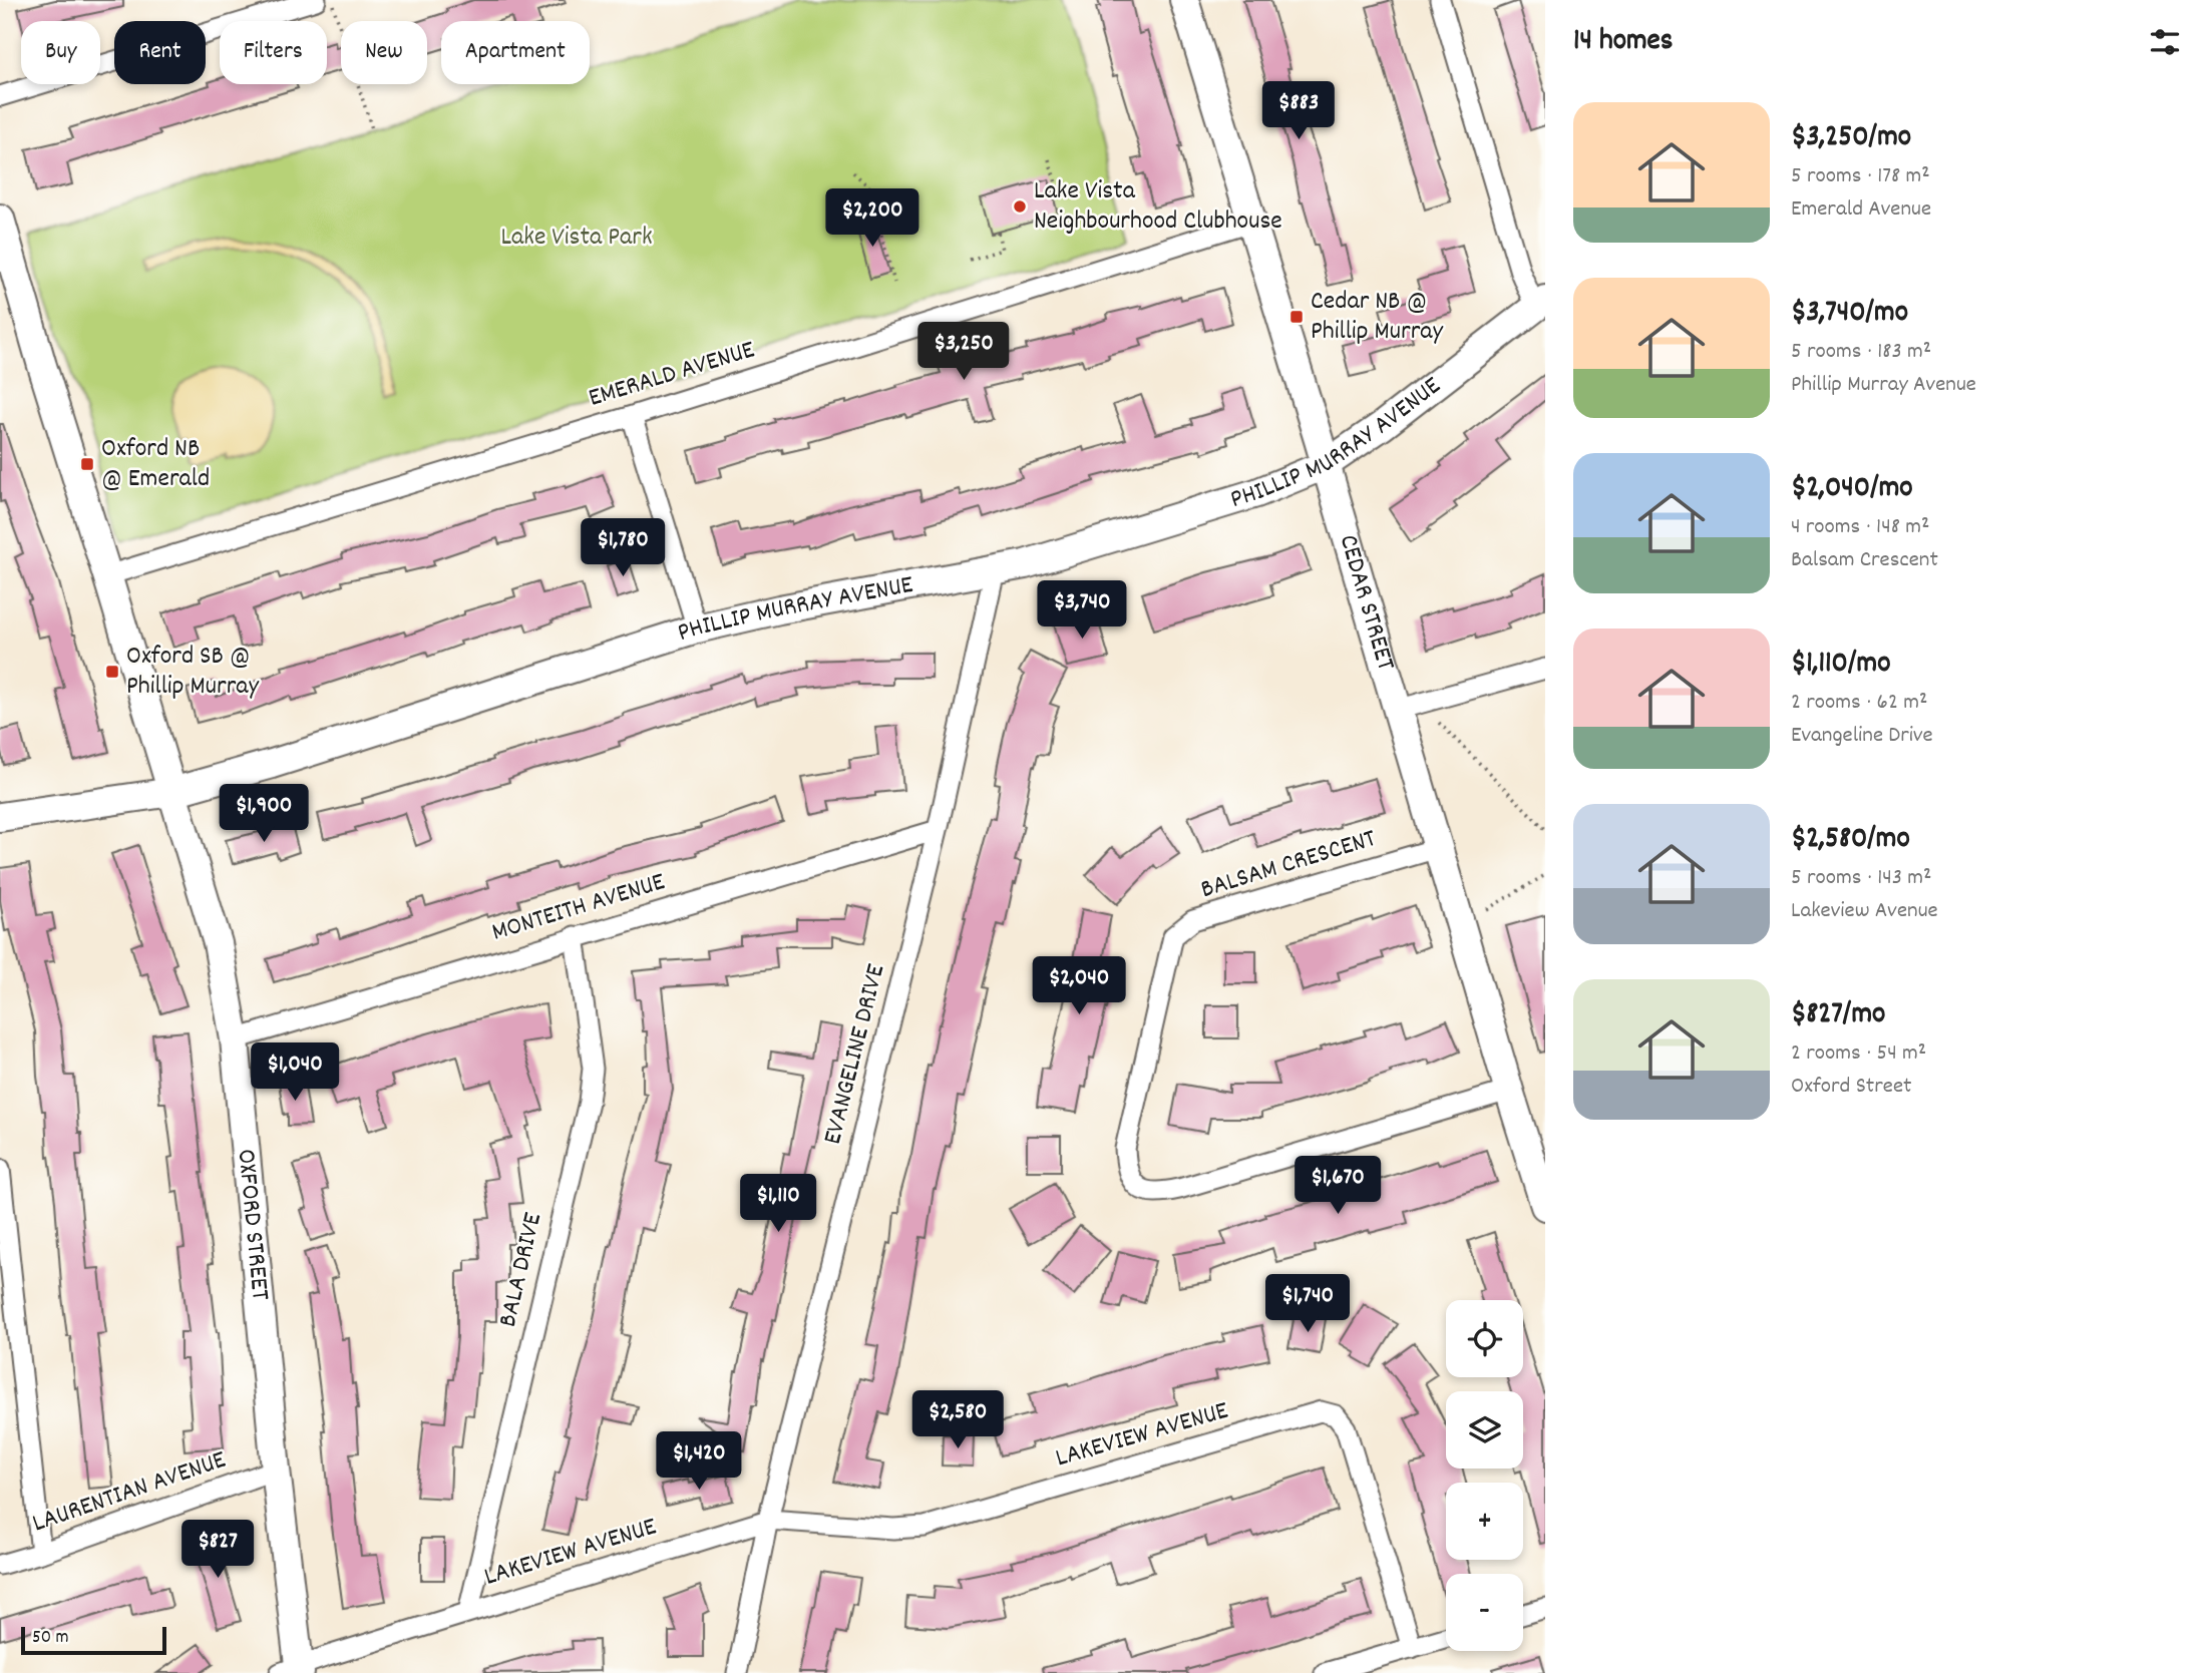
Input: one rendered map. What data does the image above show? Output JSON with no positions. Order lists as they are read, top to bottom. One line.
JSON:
{"streets":{"street":["EMERALD AVENUE","PHILLIP MURRAY AVENUE","CEDAR STREET","BALSAM CRESCENT","MONTEITH AVENUE","EVANGELINE DRIVE","OXFORD STREET","BALA DRIVE","LAKEVIEW AVENUE","LAURENTIAN AVENUE"]},"crossings":[["EMERALD AVENUE","CEDAR STREET"],["EMERALD AVENUE","OXFORD STREET"],["PHILLIP MURRAY AVENUE","CEDAR STREET"],["PHILLIP MURRAY AVENUE","EVANGELINE DRIVE"],["PHILLIP MURRAY AVENUE","OXFORD STREET"],["CEDAR STREET","BALSAM CRESCENT"],["MONTEITH AVENUE","EVANGELINE DRIVE"],["MONTEITH AVENUE","OXFORD STREET"],["MONTEITH AVENUE","BALA DRIVE"],["EVANGELINE DRIVE","LAKEVIEW AVENUE"],["OXFORD STREET","LAKEVIEW AVENUE"],["OXFORD STREET","LAURENTIAN AVENUE"],["BALA DRIVE","LAKEVIEW AVENUE"]],"parks":["Lake Vista Park"],"places":{"other":["Lake Vista Neighbourhood Clubhouse"],"transit":["Cedar NB @ Phillip Murray","Oxford NB @ Emerald","Oxford SB @ Phillip Murray"]},"scale_bar":"50 m","page":{"heading":"14 homes","chip":["Buy","Rent","Filters","New","Apartment"],"price":["$883","$2,200","$3,250","$1,780","$3,740","$1,900","$2,040","$1,040","$1,670","$1,110","$1,740","$2,580","$1,420","$827"],"list":[{"name":"$3,250/mo","note":"5 rooms · 178 m² · Emerald Avenue"},{"name":"$3,740/mo","note":"5 rooms · 183 m² · Phillip Murray Avenue"},{"name":"$2,040/mo","note":"4 rooms · 148 m² · Balsam Crescent"},{"name":"$1,110/mo","note":"2 rooms · 62 m² · Evangeline Drive"},{"name":"$2,580/mo","note":"5 rooms · 143 m² · Lakeview Avenue"},{"name":"$827/mo","note":"2 rooms · 54 m² · Oxford Street"}],"map_buttons":["+","−"],"scale":"50 m"}}
